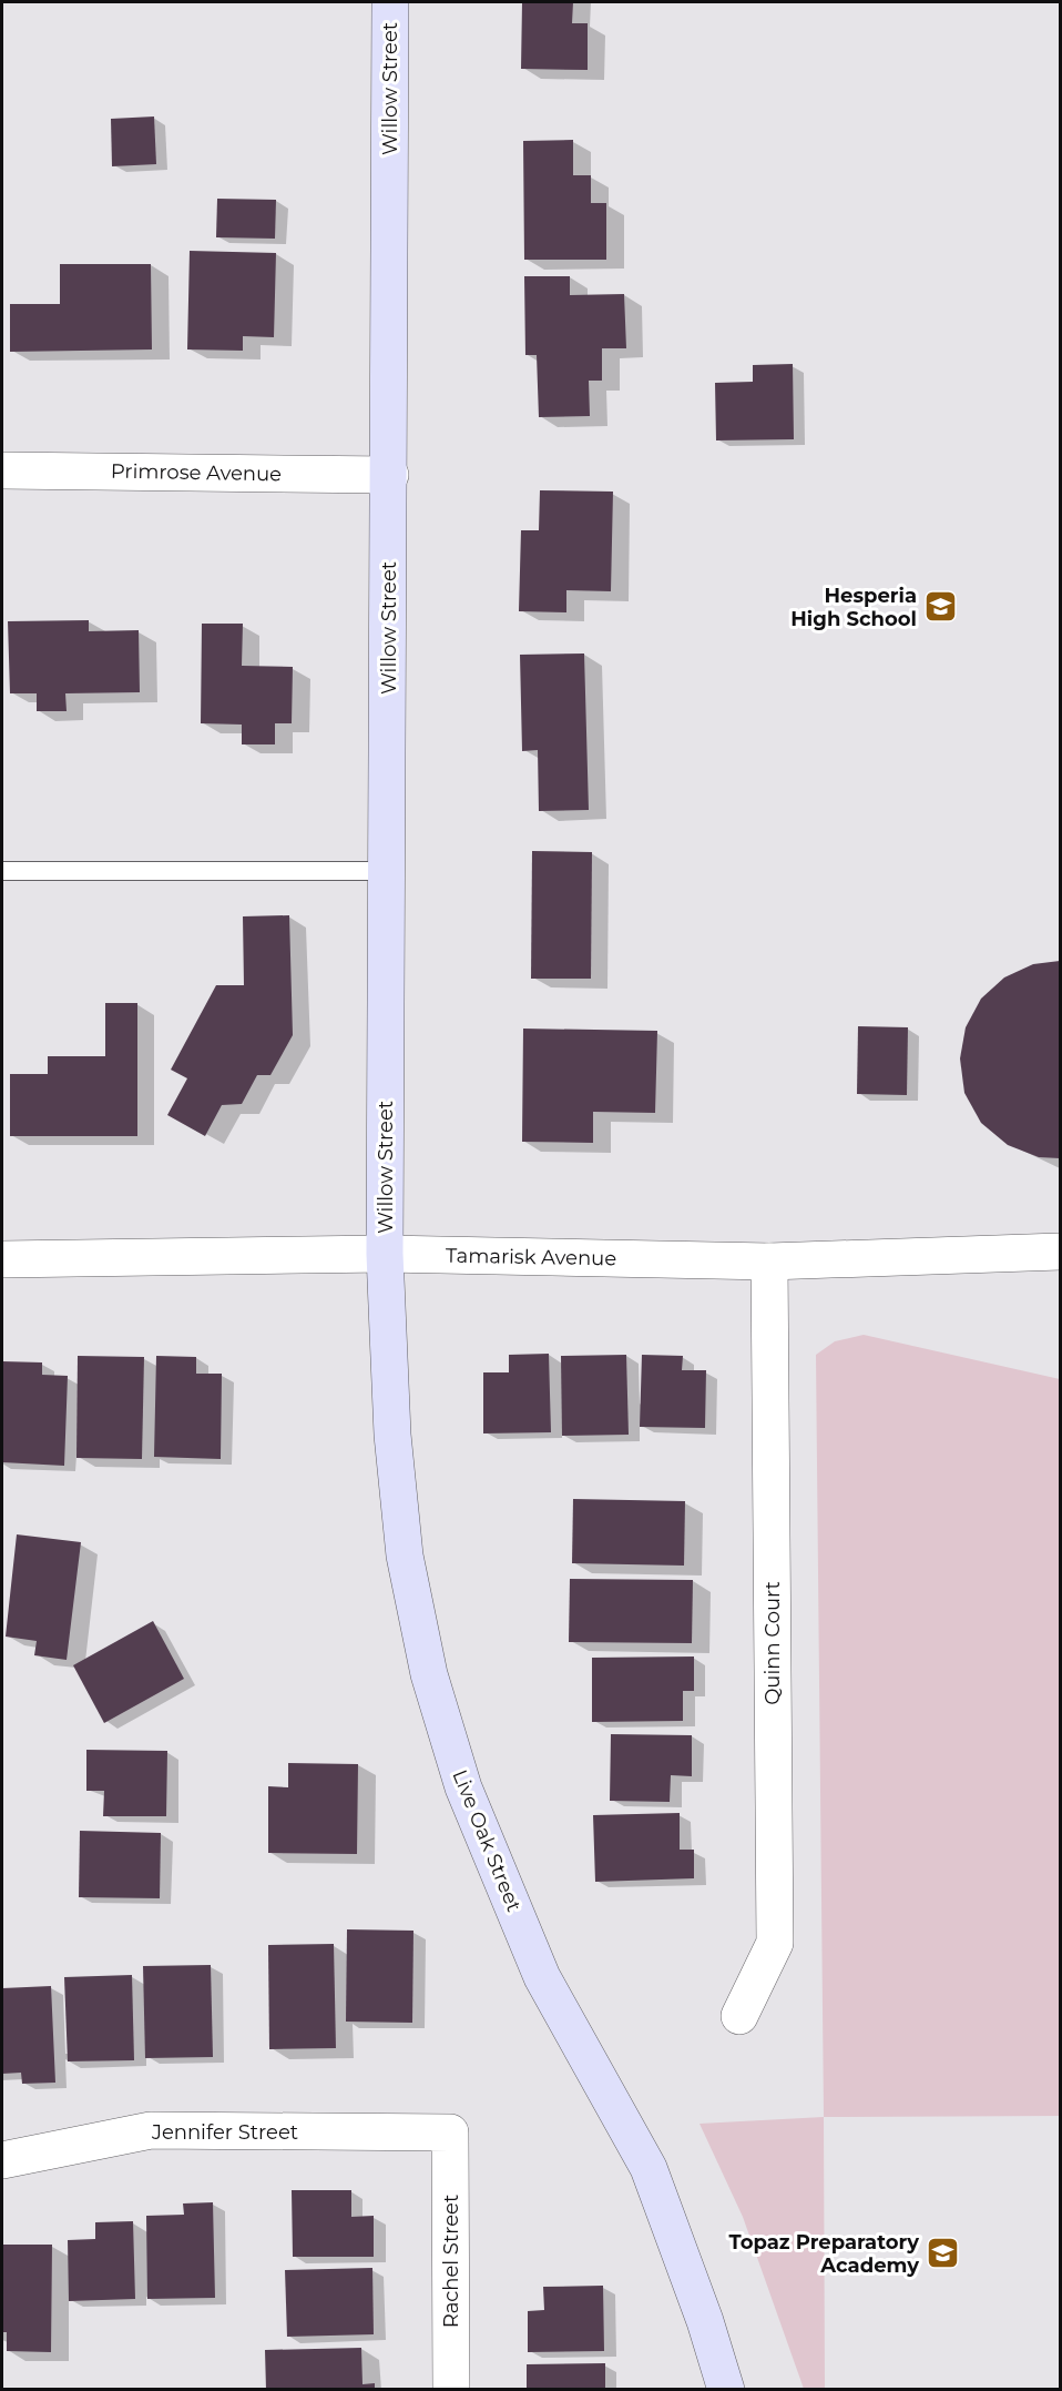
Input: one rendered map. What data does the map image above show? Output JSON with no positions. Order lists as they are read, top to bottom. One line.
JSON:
{"streets":{"street":["Willow Street","Primrose Avenue","Tamarisk Avenue","Quinn Court","Live Oak Street","Jennifer Street","Rachel Street"]},"crossings":[["Willow Street","Primrose Avenue"],["Willow Street","Tamarisk Avenue"],["Willow Street","Live Oak Street"],["Tamarisk Avenue","Quinn Court"],["Tamarisk Avenue","Live Oak Street"],["Jennifer Street","Rachel Street"]],"places":{"school or university":["Hesperia High School","Topaz Preparatory Academy"]}}
